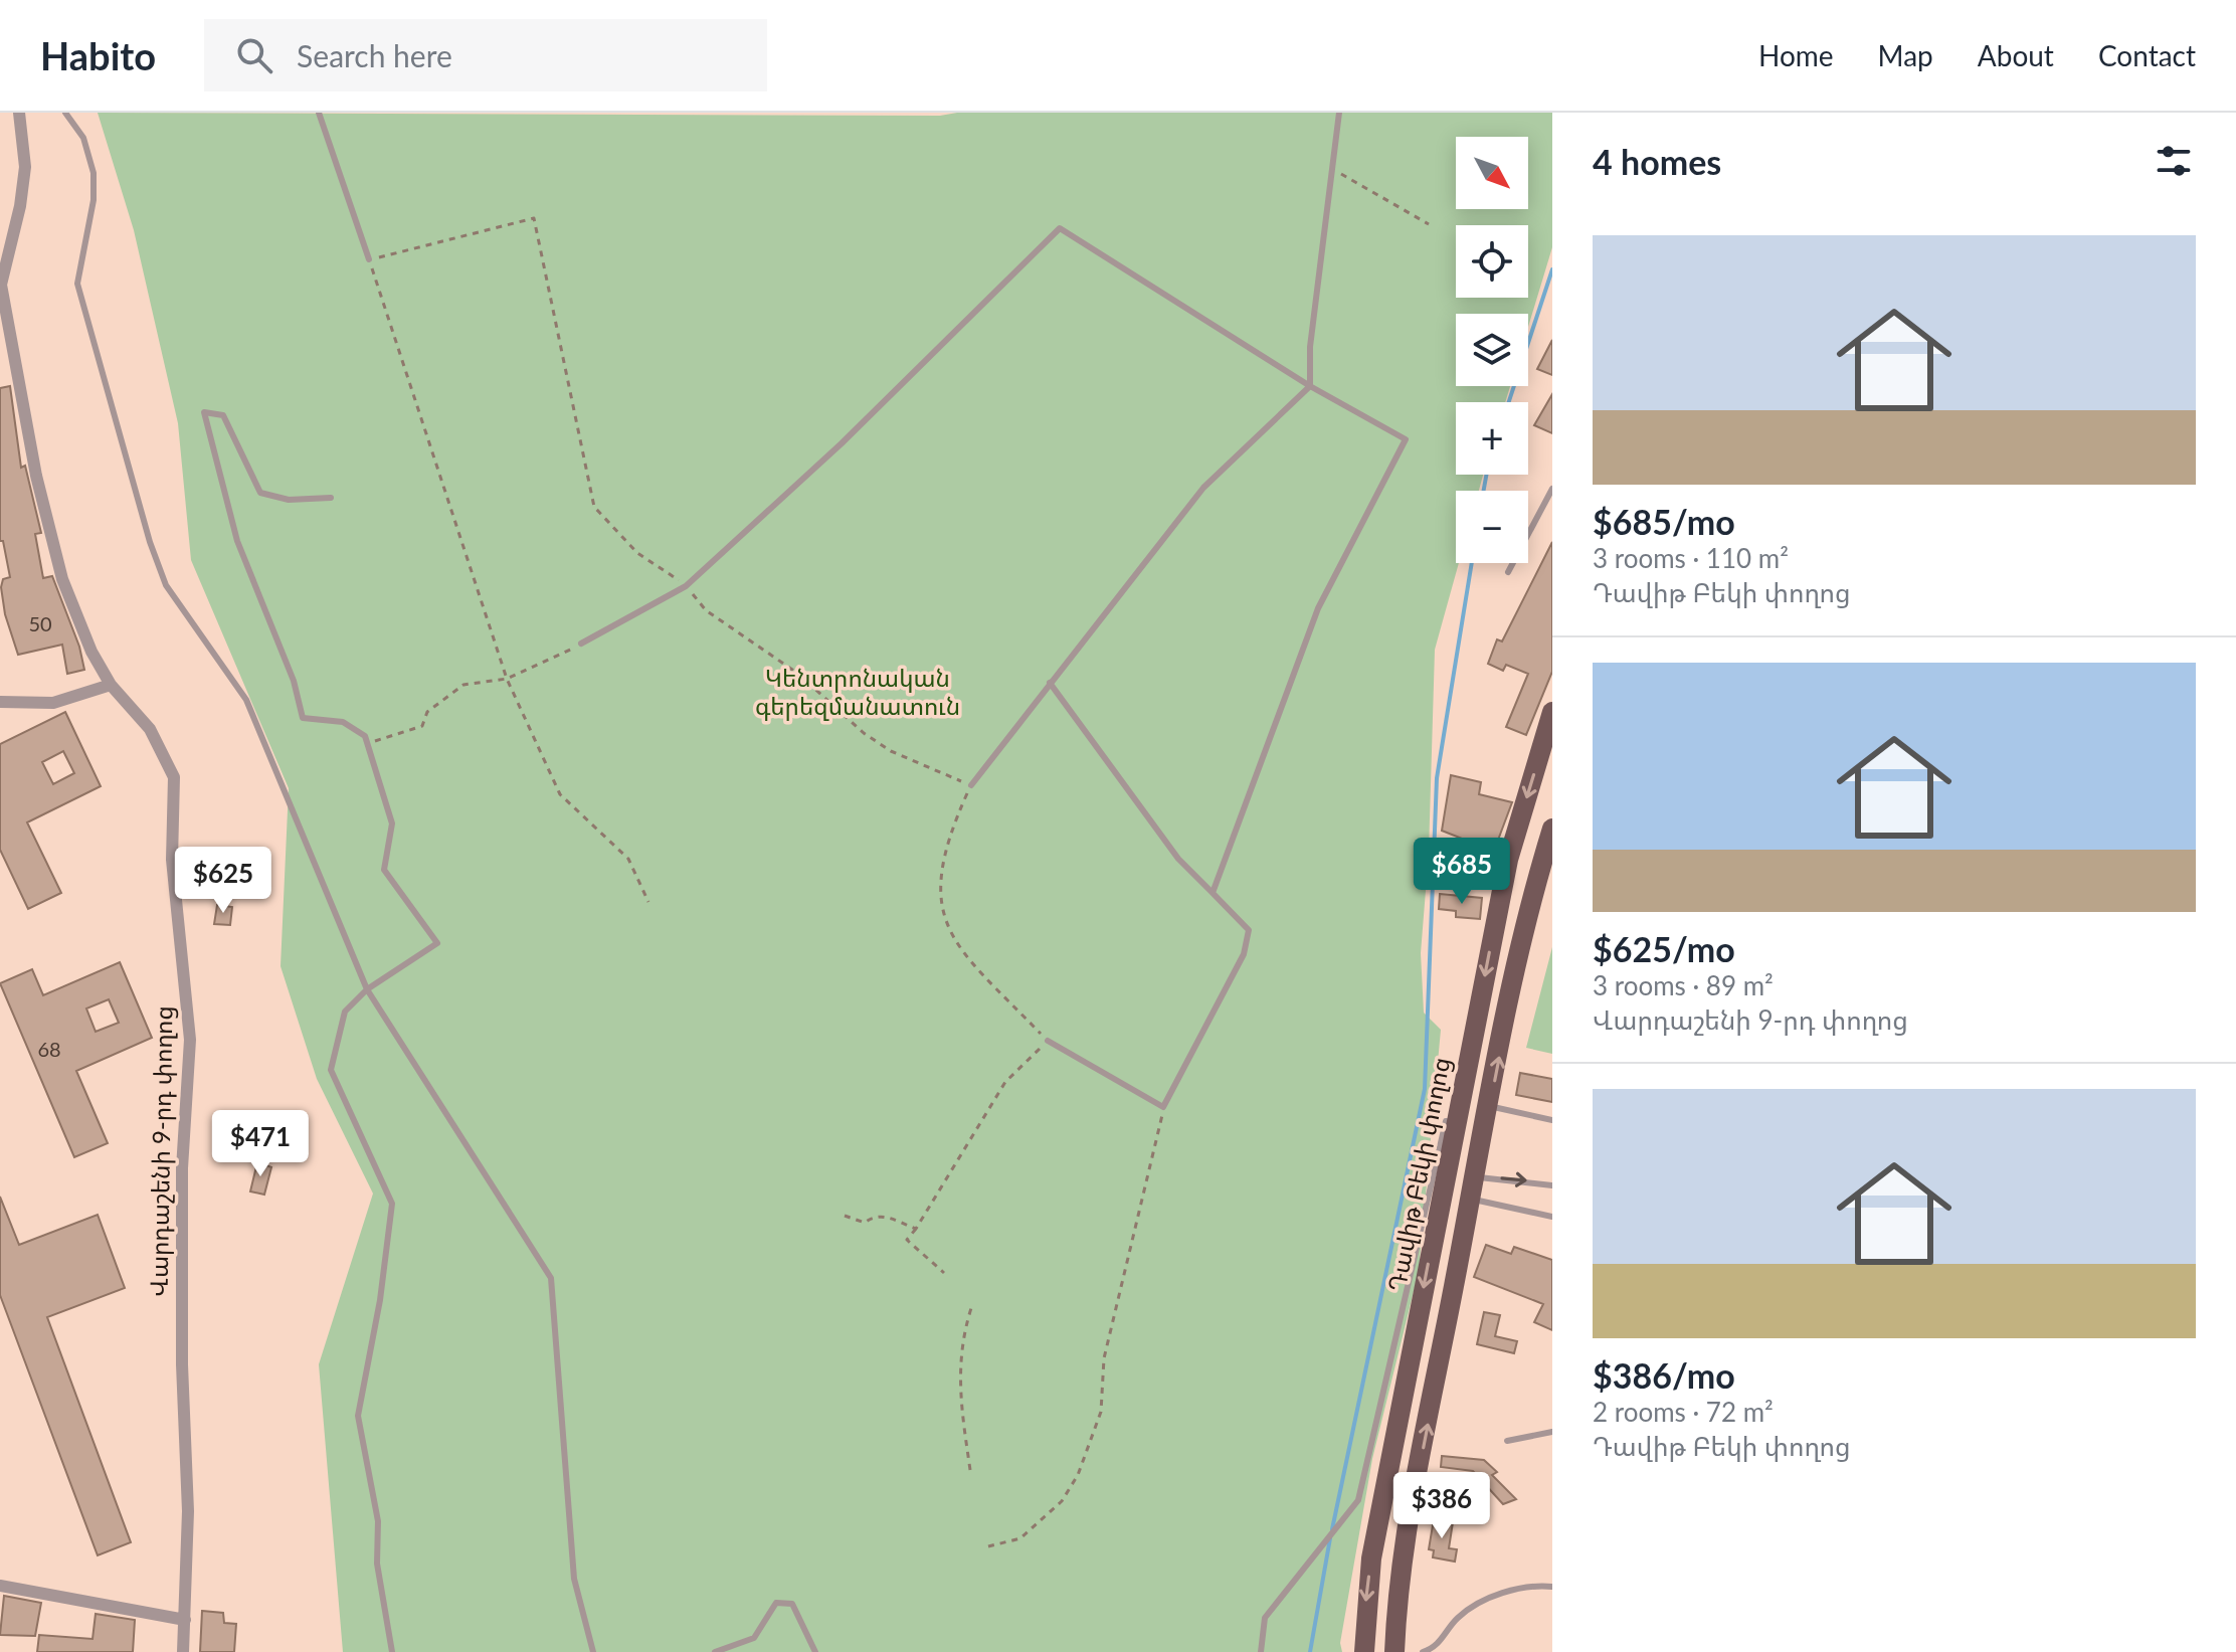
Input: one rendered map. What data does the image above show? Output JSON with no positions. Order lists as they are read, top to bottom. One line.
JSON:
{"streets":{"main road":["Դավիթ Բեկի փողոց"],"street":["Վարդաշենի 9-րդ փողոց"]},"parks":["Կենտրոնական գերեզմանատուն"],"house_numbers":["50","68"],"north":"bottom right","page":{"header":"Habito","search":"Search here","nav":["Home","Map","About","Contact"],"heading":"4 homes","map_buttons":["+","−"],"list":[{"name":"$685/mo","note":"3 rooms · 110 m² · Դավիթ Բեկի փողոց"},{"name":"$625/mo","note":"3 rooms · 89 m² · Վարդաշենի 9-րդ փողոց"},{"name":"$386/mo","note":"2 rooms · 72 m² · Դավիթ Բեկի փողոց"}],"price":["$685","$625","$471","$386"]}}
